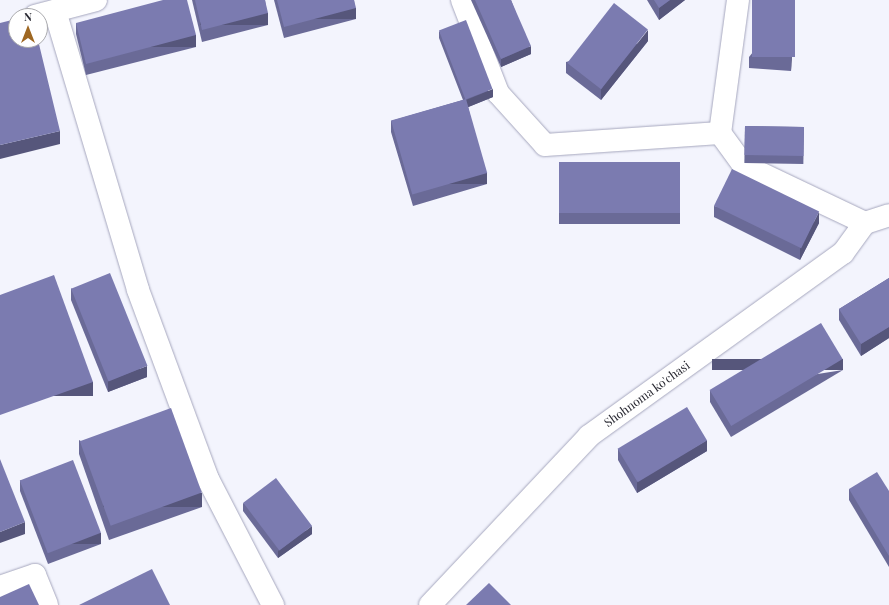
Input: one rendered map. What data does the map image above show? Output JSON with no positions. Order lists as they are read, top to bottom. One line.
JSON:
{"streets":{"street":["Shohnoma ko'chasi"]},"north":"top"}
